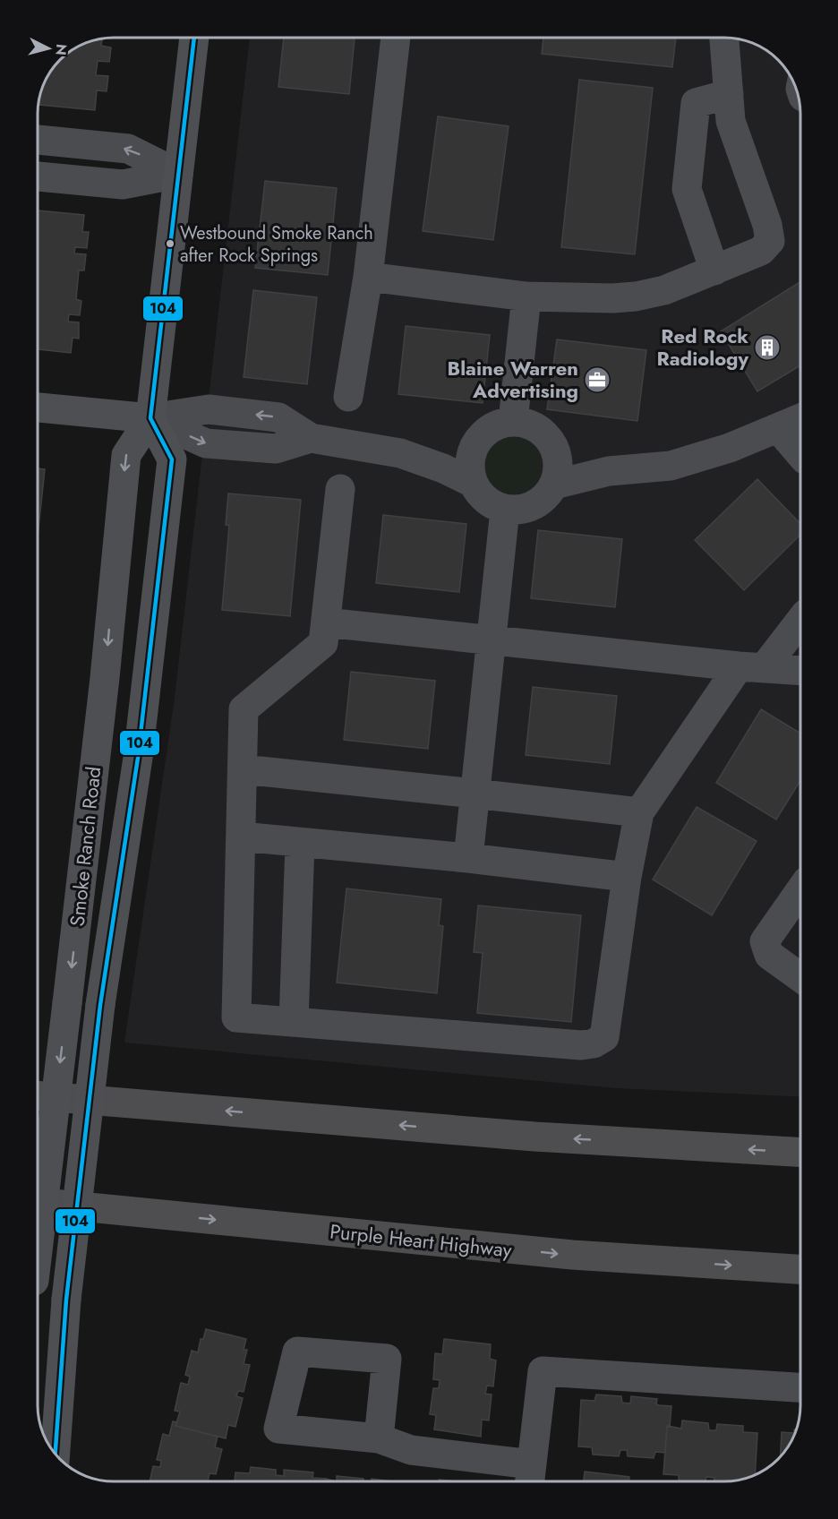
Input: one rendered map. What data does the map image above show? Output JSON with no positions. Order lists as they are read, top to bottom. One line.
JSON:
{"streets":{"highway":["Purple Heart Highway"],"main road":["Smoke Ranch Road"]},"places":{"other":["Westbound Smoke Ranch after Rock Springs"],"building":["Red Rock Radiology"],"office":["Blaine Warren Advertising"]},"lines":["transit line 104"],"north":"right"}
